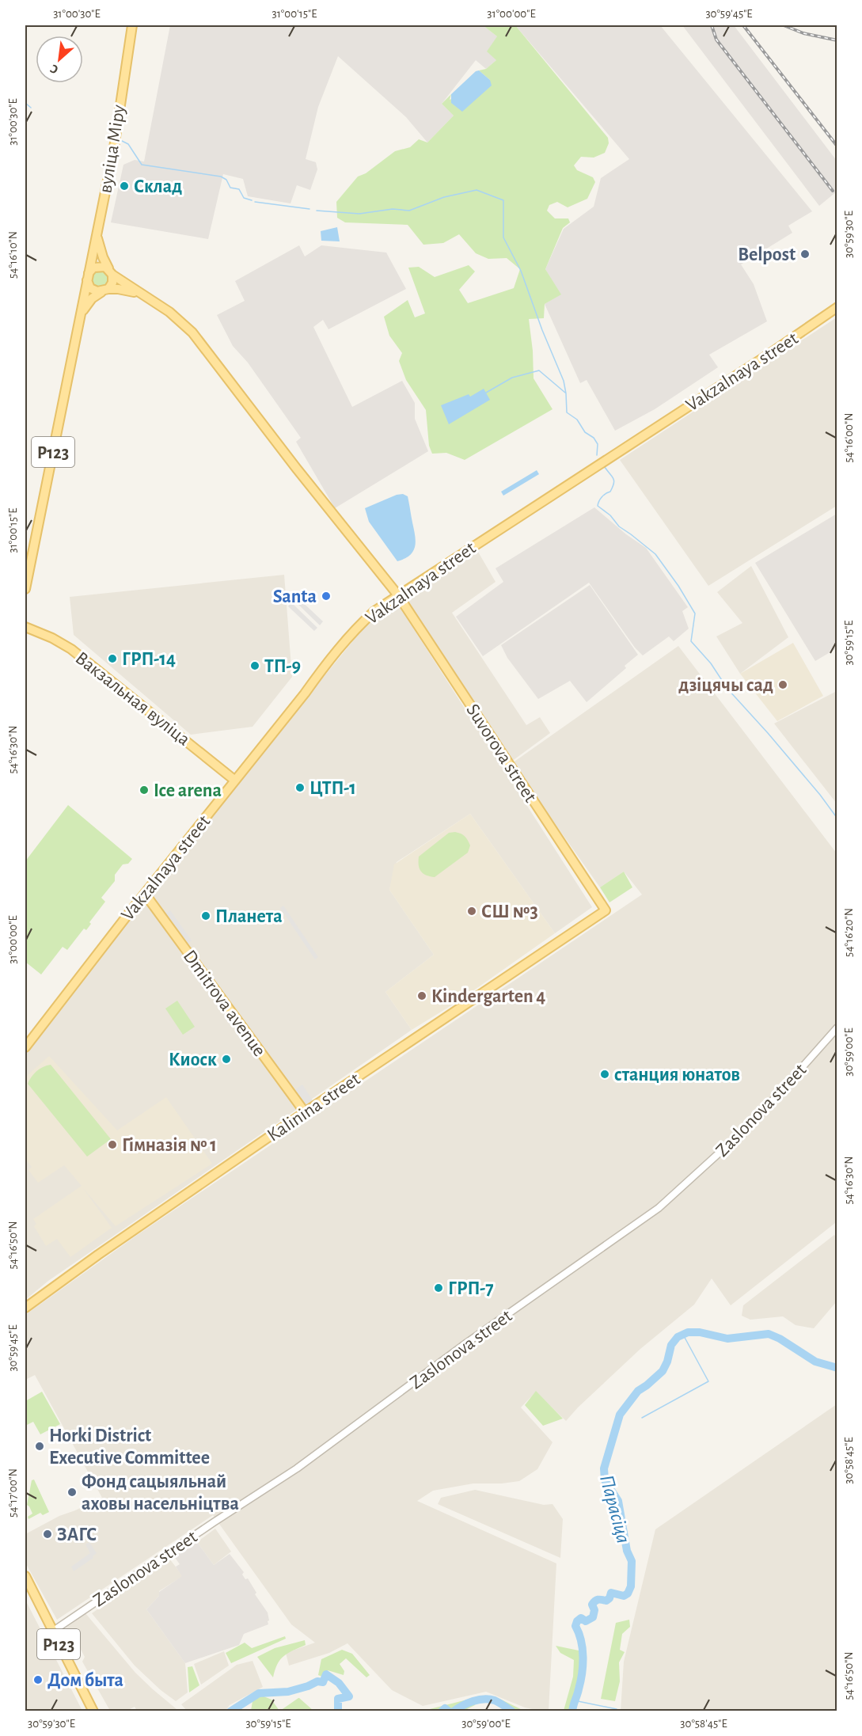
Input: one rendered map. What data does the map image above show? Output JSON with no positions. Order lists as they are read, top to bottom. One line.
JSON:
{"streets":{"main road":["вуліца Міру","Vakzalnaya street","Р123","Вакзальная вуліца","Suvorova street","Dmitrova avenue","Kalinina street"],"street":["Zaslonova street"]},"crossings":[["вуліца Міру","Р123"],["вуліца Міру","Suvorova street"],["Vakzalnaya street","Вакзальная вуліца"],["Vakzalnaya street","Suvorova street"],["Vakzalnaya street","Dmitrova avenue"],["Р123","Suvorova street"],["Р123","Zaslonova street"],["Suvorova street","Kalinina street"],["Dmitrova avenue","Kalinina street"]],"water":["Парасіца"],"places":["Склад","Belpost","Santa","ГРП-14","ТП-9","дзіцячы сад","ЦТП-1","Ice arena","СШ №3","Планета","Kindergarten 4","Киоск","станция юнатов","Гімназія № 1","ГРП-7","Horki District Executive Committee","Фонд сацыяльнай аховы насельніцтва","ЗАГС","Дом быта"],"north":"bottom left","coordinates":["31°00'30\"E","31°00'15\"E","31°00'00\"E","30°59'45\"E","30°59'30\"E","54°16'10\"N","54°16'00\"N","30°59'15\"E","54°16'30\"N","54°16'20\"N","30°59'00\"E","54°16'50\"N","30°58'45\"E","54°17'00\"N"]}
